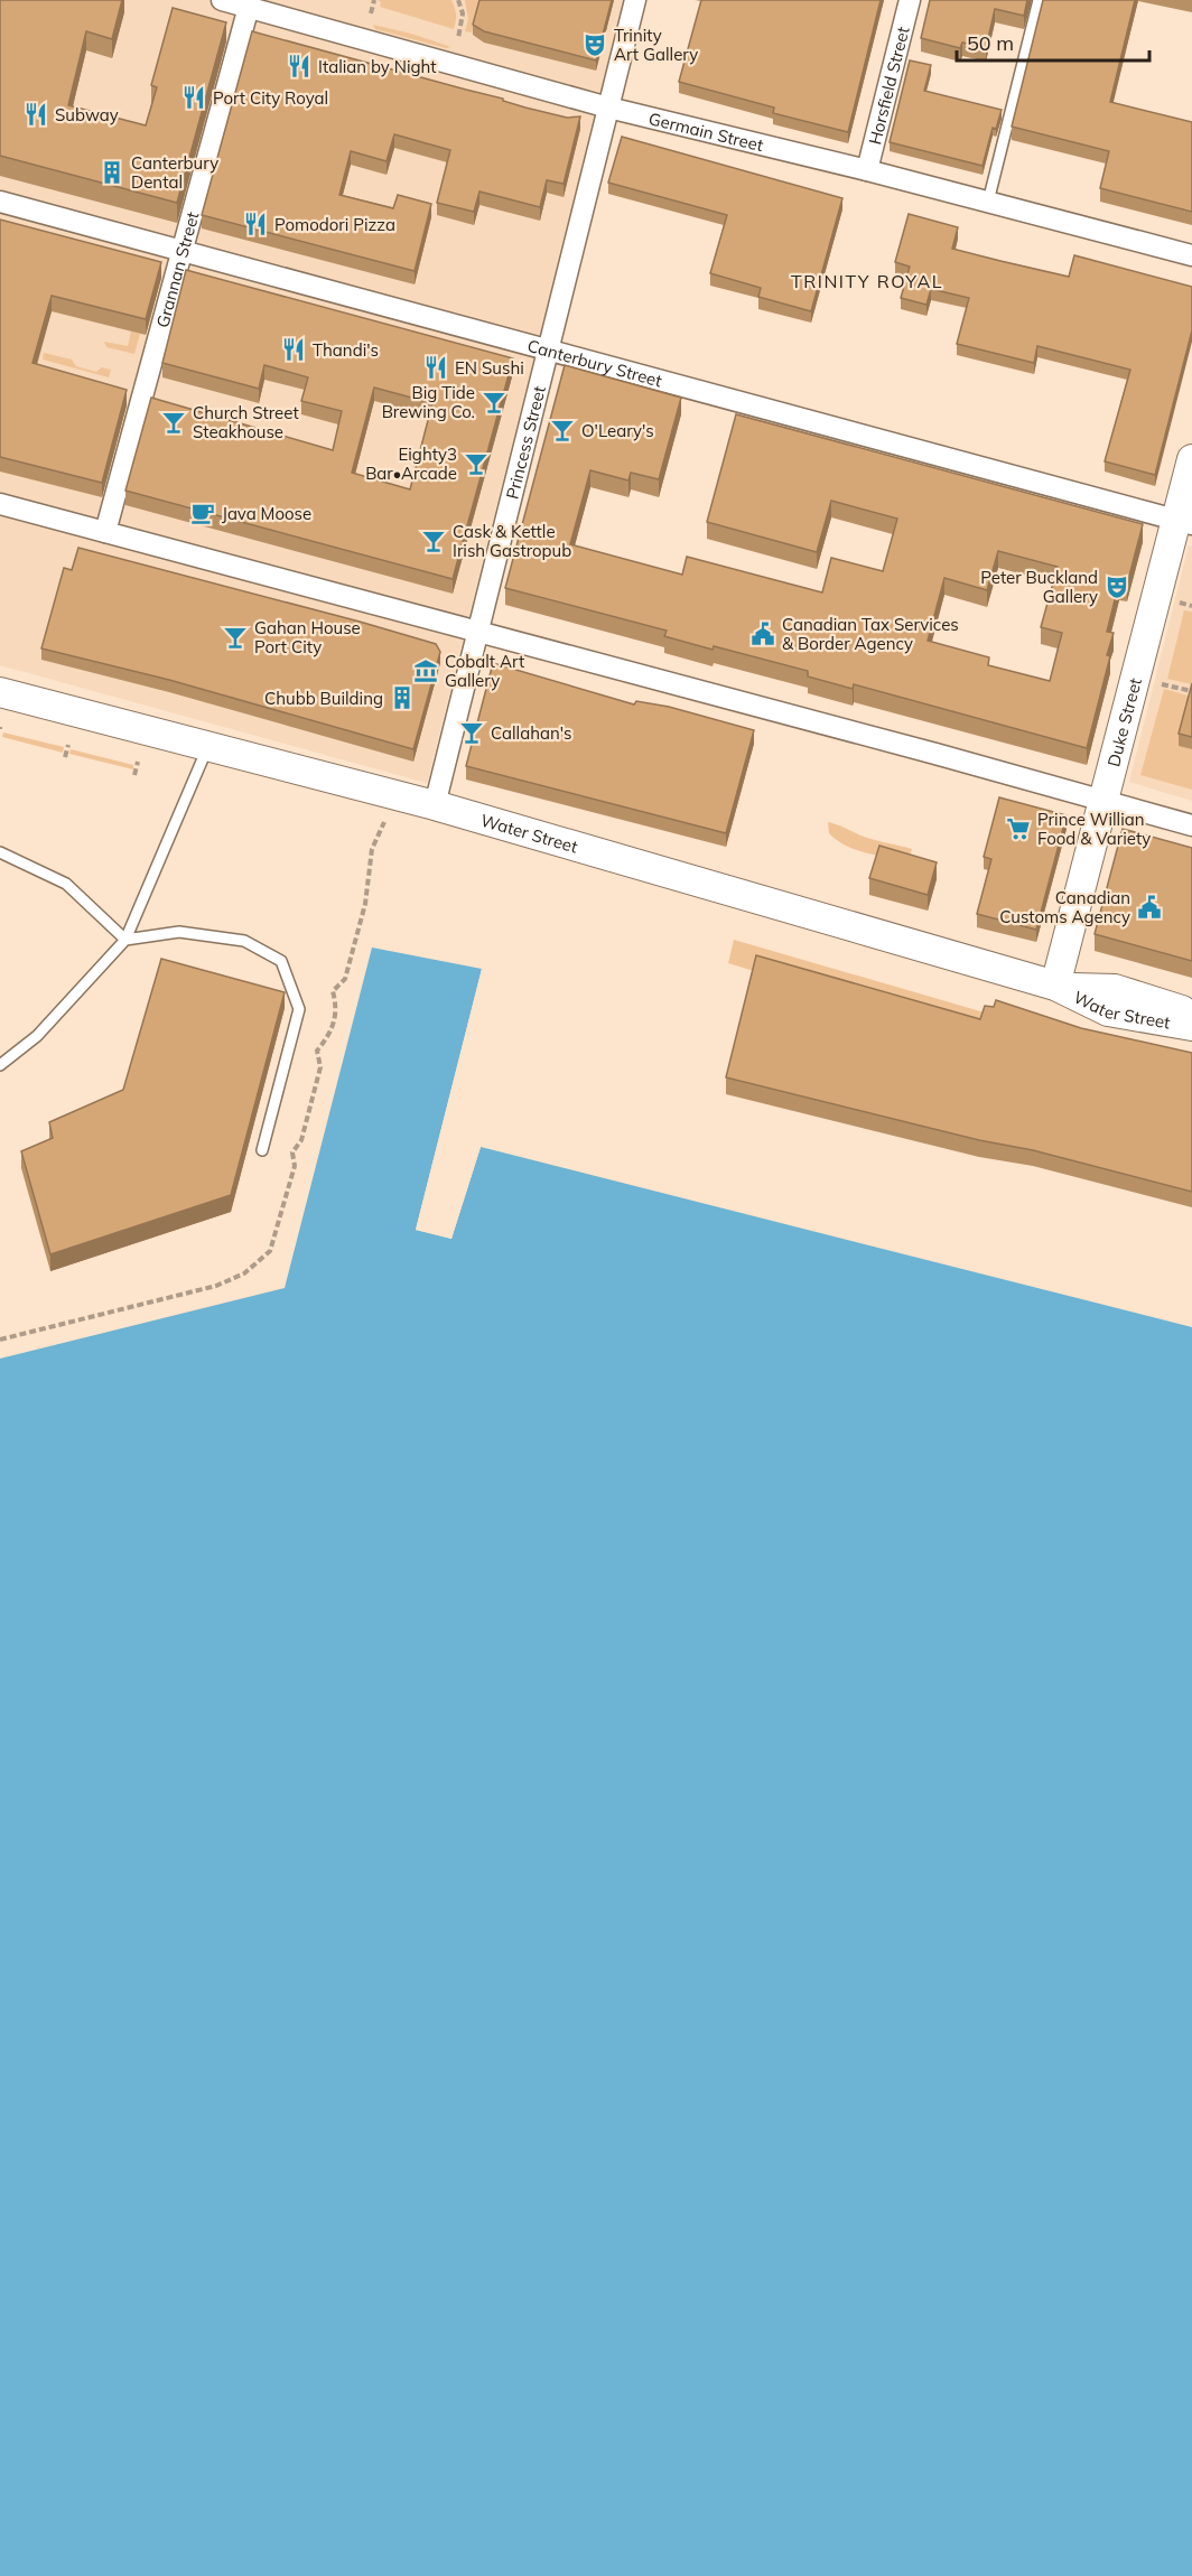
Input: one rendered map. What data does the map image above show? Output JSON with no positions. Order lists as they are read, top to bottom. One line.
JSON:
{"streets":{"main road":["Duke Street","Water Street"],"street":["Horsfield Street","Germain Street","Grannan Street","Canterbury Street","Princess Street"]},"crossings":[["Horsfield Street","Germain Street"],["Germain Street","Grannan Street"],["Germain Street","Princess Street"],["Grannan Street","Canterbury Street"],["Canterbury Street","Princess Street"],["Canterbury Street","Duke Street"],["Princess Street","Water Street"],["Duke Street","Water Street"]],"districts":["TRINITY ROYAL"],"places":{"theatre":["Trinity Art Gallery","Peter Buckland Gallery"],"restaurant":["Italian by Night","Port City Royal","Subway","Pomodori Pizza","Thandi's","EN Sushi"],"building":["Canterbury Dental","Chubb Building"],"bar":["Big Tide Brewing Co.","Church Street Steakhouse","O'Leary's","Eighty3 Bar•Arcade","Cask & Kettle Irish Gastropub","Gahan House Port City","Callahan's"],"cafe":["Java Moose"],"public building":["Canadian Tax Services & Border Agency","Canadian Customs Agency"],"museum":["Cobalt Art Gallery"],"supermarket":["Prince Willian Food & Variety"]},"scale_bar":"50 m"}
